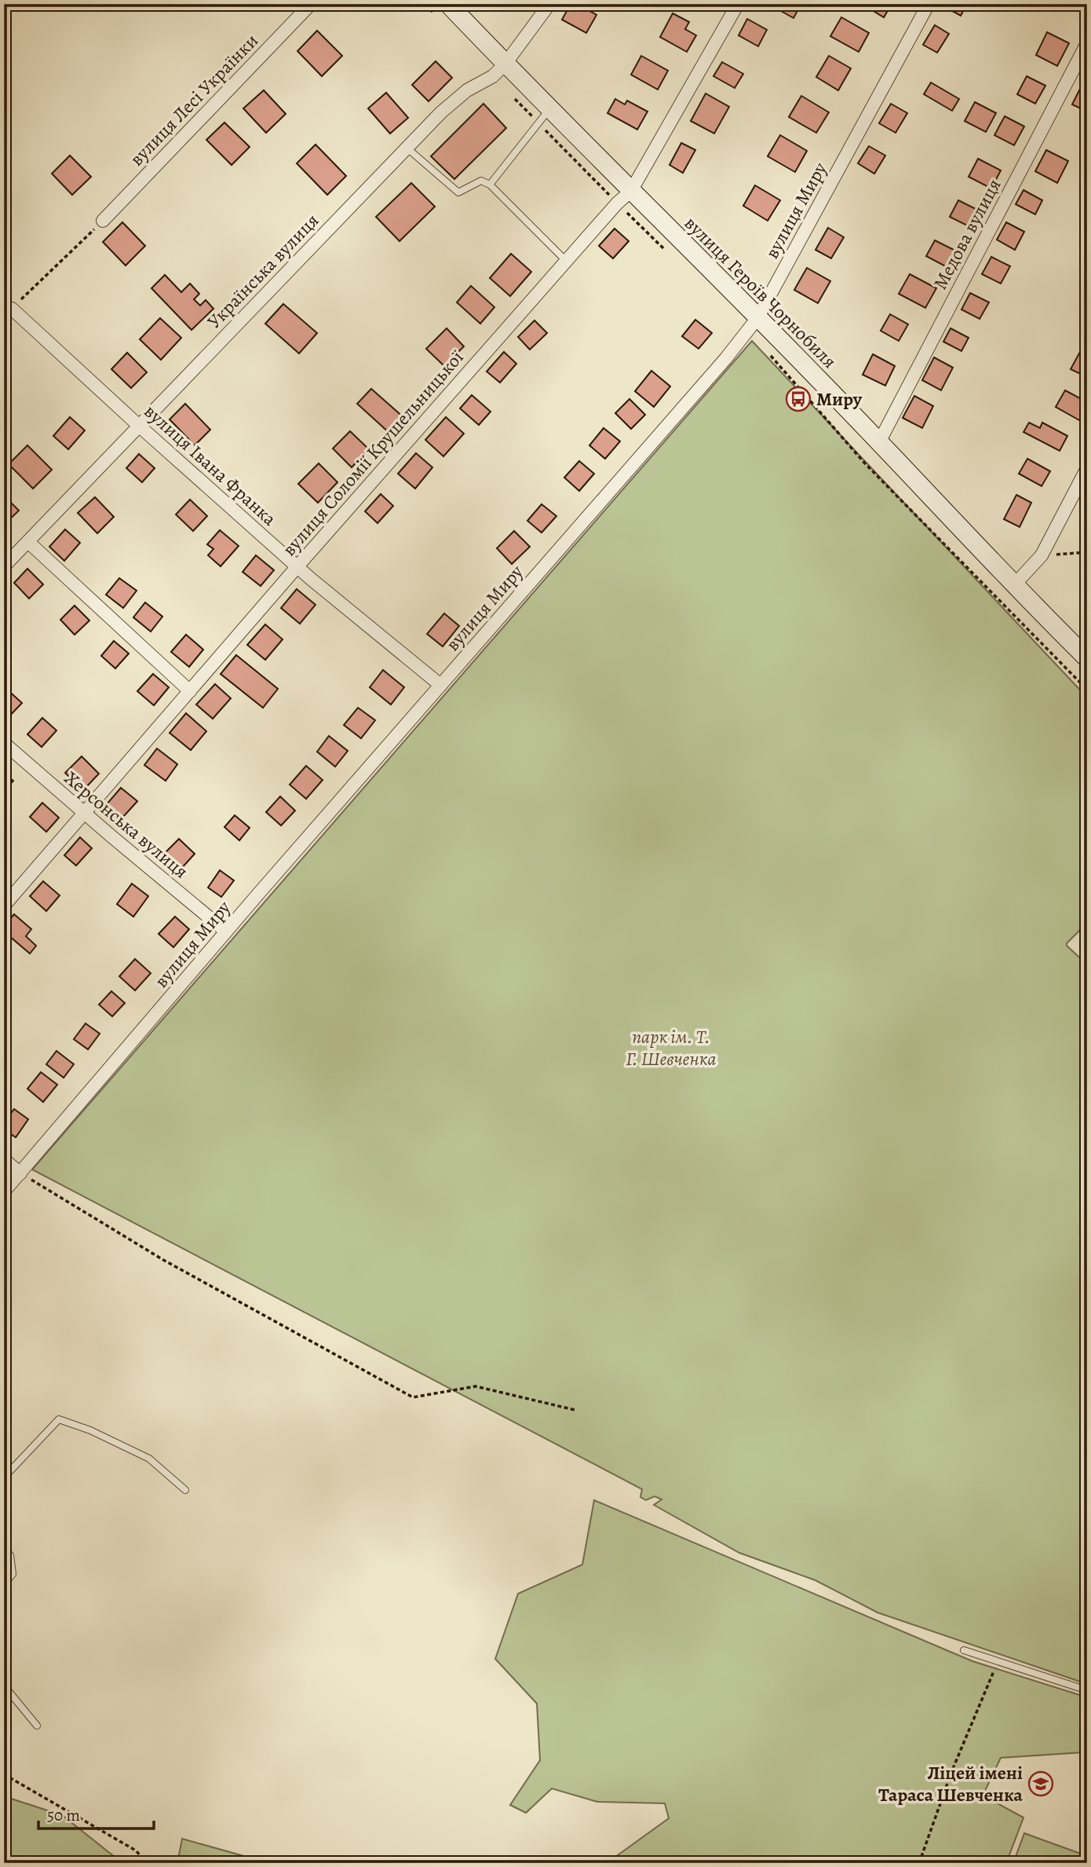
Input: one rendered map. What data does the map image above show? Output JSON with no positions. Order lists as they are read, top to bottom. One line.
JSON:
{"streets":{"street":["вулиця Лесі Українки","вулиця Миру","Медова вулиця","Українська вулиця","вулиця Героїв Чорнобиля","вулиця Соломії Крушельницької","вулиця Івана Франка","Херсонська вулиця"]},"crossings":[["вулиця Миру","вулиця Героїв Чорнобиля"],["вулиця Миру","вулиця Івана Франка"],["вулиця Миру","Херсонська вулиця"],["Медова вулиця","вулиця Героїв Чорнобиля"],["Українська вулиця","вулиця Героїв Чорнобиля"],["Українська вулиця","вулиця Івана Франка"],["вулиця Героїв Чорнобиля","вулиця Соломії Крушельницької"],["вулиця Соломії Крушельницької","вулиця Івана Франка"],["вулиця Соломії Крушельницької","Херсонська вулиця"]],"parks":["парк ім. Т. Г. Шевченка"],"places":{"bus stop":["Миру"],"school or university":["Ліцей імені Тараса Шевченка"]},"scale_bar":"50 m"}
